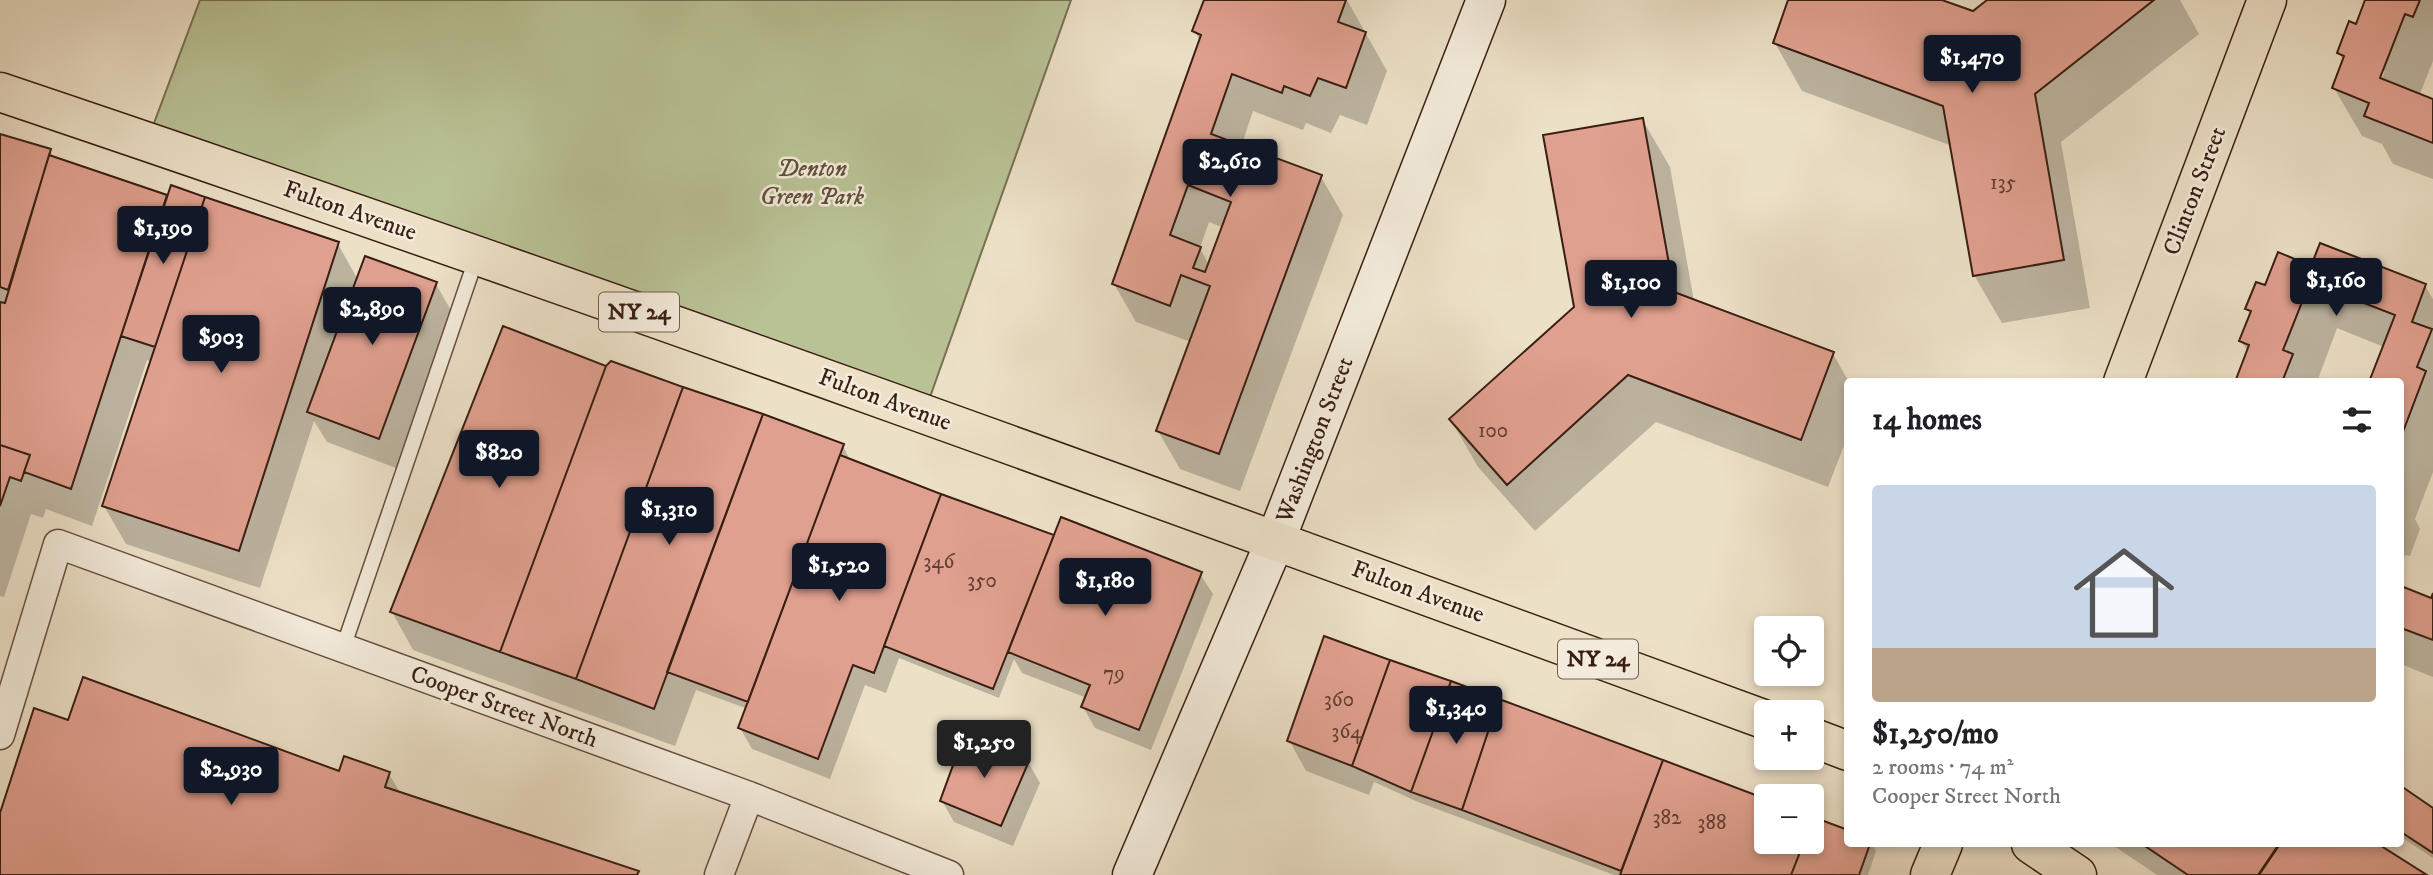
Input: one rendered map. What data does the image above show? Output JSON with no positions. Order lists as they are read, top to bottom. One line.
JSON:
{"streets":{"main road":["Clinton Street","Fulton Avenue","NY 24","Washington Street"],"street":["Cooper Street North"]},"crossings":[["Fulton Avenue","Washington Street"]],"parks":["Denton Green Park"],"house_numbers":["135","100","346","350","79","360","364","382","388"],"page":{"price":["$1,470","$2,610","$1,190","$1,160","$1,100","$2,890","$903","$820","$1,310","$1,520","$1,180","$1,340","$1,250","$2,930"],"heading":"14 homes","list":[{"name":"$1,250/mo","note":"2 rooms · 74 m² · Cooper Street North"}],"map_buttons":["+","−"]}}
